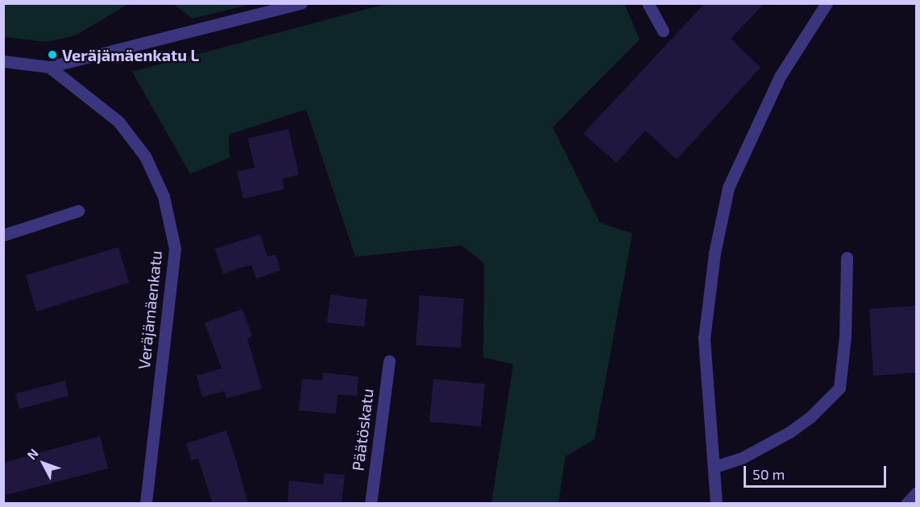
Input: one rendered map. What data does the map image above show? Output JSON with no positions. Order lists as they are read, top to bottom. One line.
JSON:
{"streets":{"street":["Veräjämäenkatu","Päätöskatu"]},"places":["Veräjämäenkatu L"],"scale_bar":"50 m","north":"top left"}
